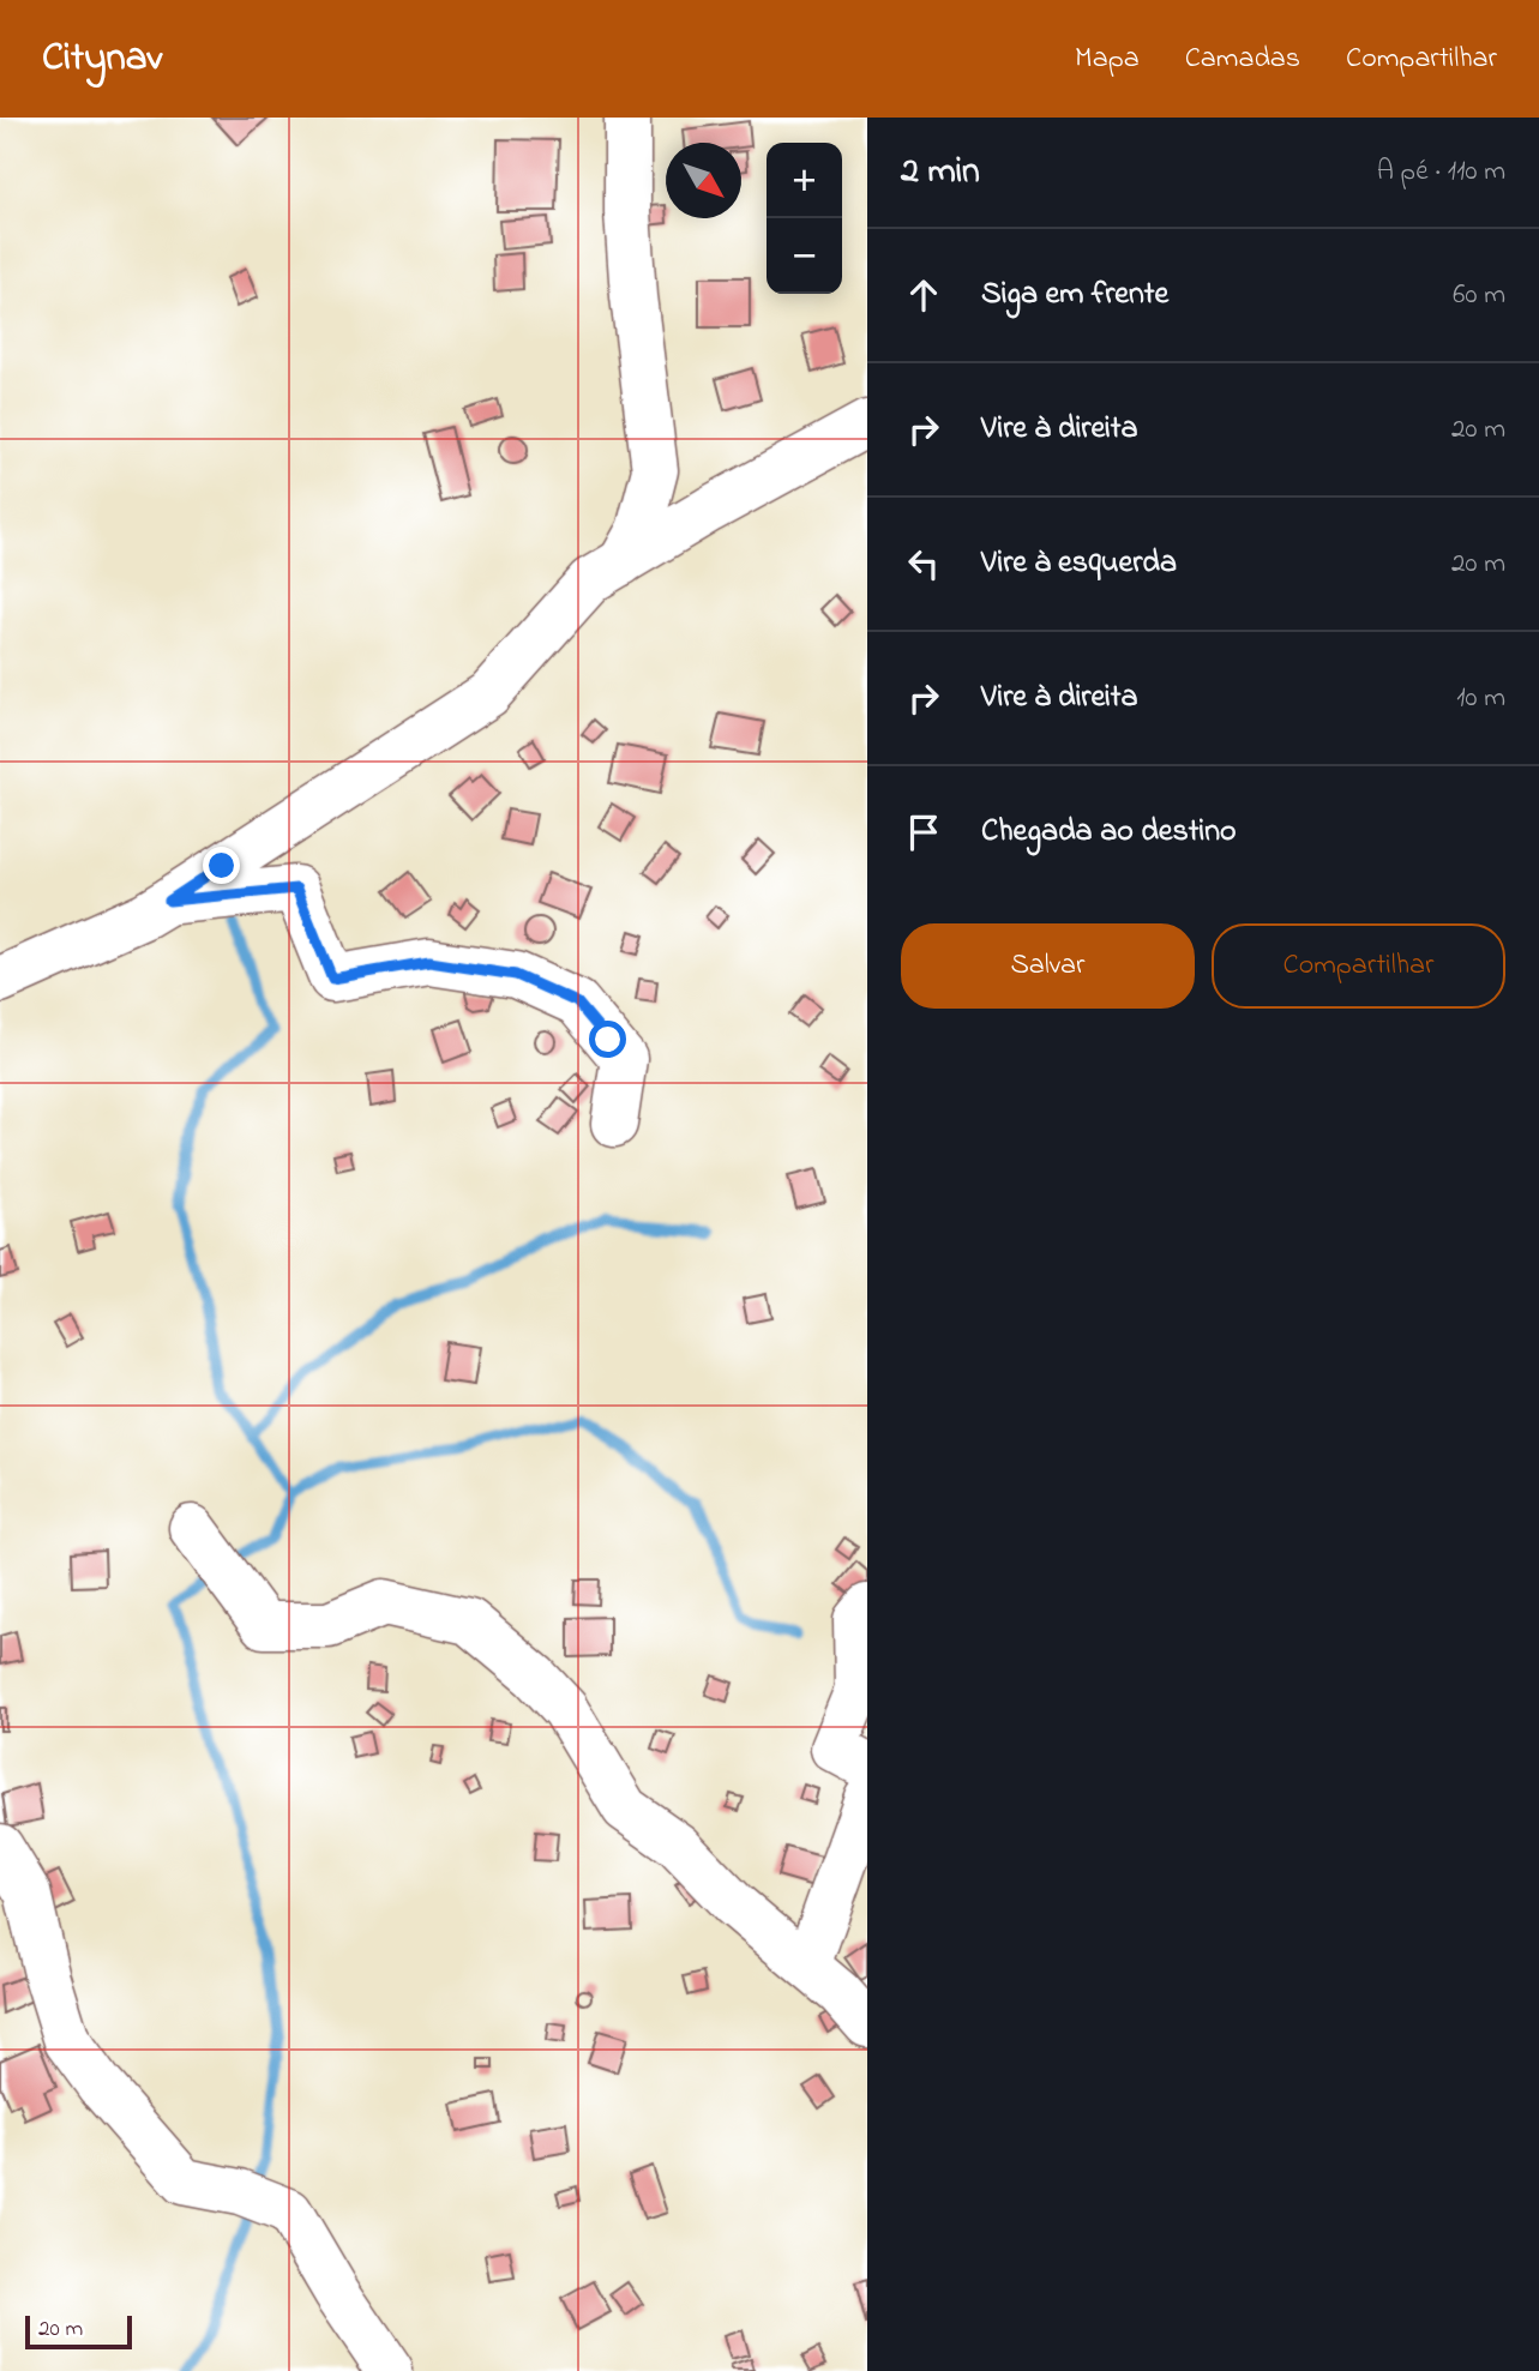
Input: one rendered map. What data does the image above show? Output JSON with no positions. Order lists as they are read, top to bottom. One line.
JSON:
{"scale_bar":"20 m","north":"bottom right","page":{"header":"Citynav","nav":["Mapa","Camadas","Compartilhar"],"heading":["2 min","A pé · 110 m"],"map_buttons":["+","−"],"list":[["Siga em frente","60 m"],["Vire à direita","20 m"],["Vire à esquerda","20 m"],["Vire à direita","10 m"],"Chegada ao destino"],"buttons":["Salvar","Compartilhar"],"scale":"20 m"}}
